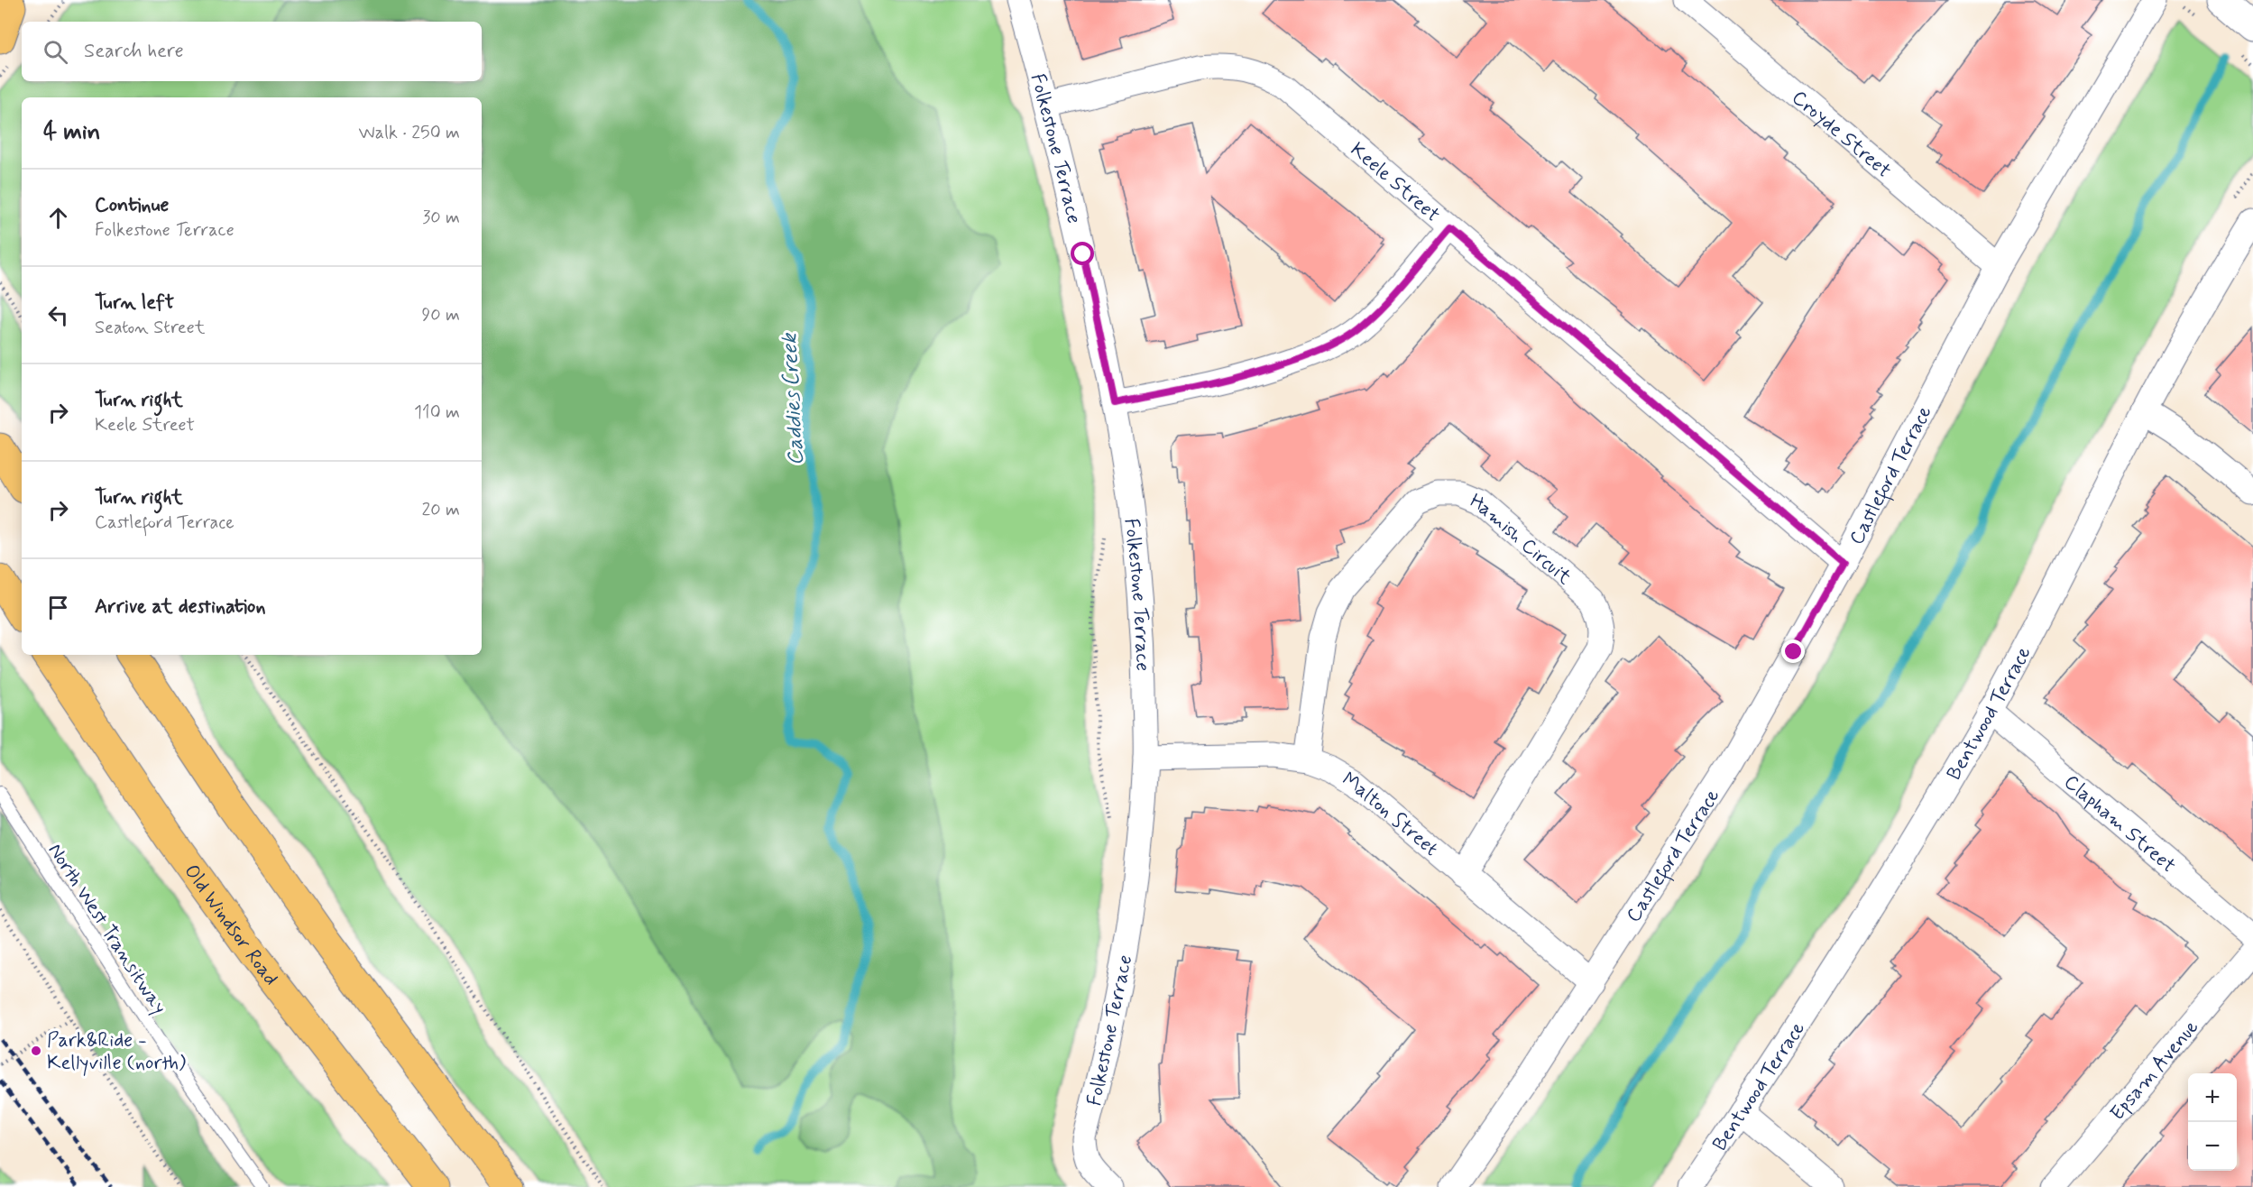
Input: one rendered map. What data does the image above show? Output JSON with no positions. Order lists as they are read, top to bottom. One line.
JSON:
{"streets":{"highway":["Old Windsor Road"],"street":["Croyde Street","Folkestone Terrace","Keele Street","Castleford Terrace","Hamish Circuit","Bentwood Terrace","Malton Street","Clapham Street","Epsam Avenue"],"lane":["North West Transitway"]},"crossings":[["Croyde Street","Castleford Terrace"],["Folkestone Terrace","Keele Street"],["Folkestone Terrace","Malton Street"],["Keele Street","Castleford Terrace"],["Castleford Terrace","Malton Street"],["Hamish Circuit","Malton Street"],["Bentwood Terrace","Clapham Street"]],"water":["Caddies Creek"],"places":["Park&Ride - Kellyville (north)"],"page":{"search":"Search here","heading":["4 min","Walk · 250 m"],"list":[["Continue","Folkestone Terrace","30 m"],["Turn left","Seaton Street","90 m"],["Turn right","Keele Street","110 m"],["Turn right","Castleford Terrace","20 m"],"Arrive at destination"],"map_buttons":["+","−"]}}
